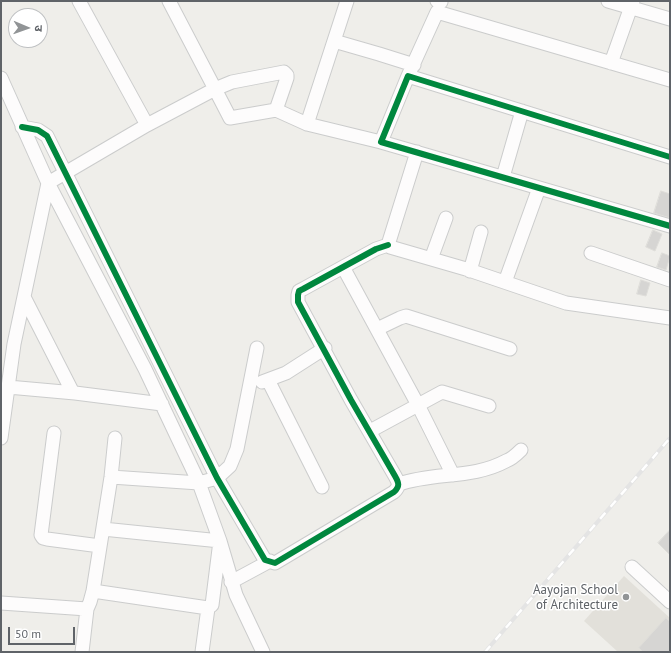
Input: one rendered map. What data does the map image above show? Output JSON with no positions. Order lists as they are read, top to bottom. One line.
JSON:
{"places":["Aayojan School of Architecture"],"scale_bar":"50 m","north":"right"}
